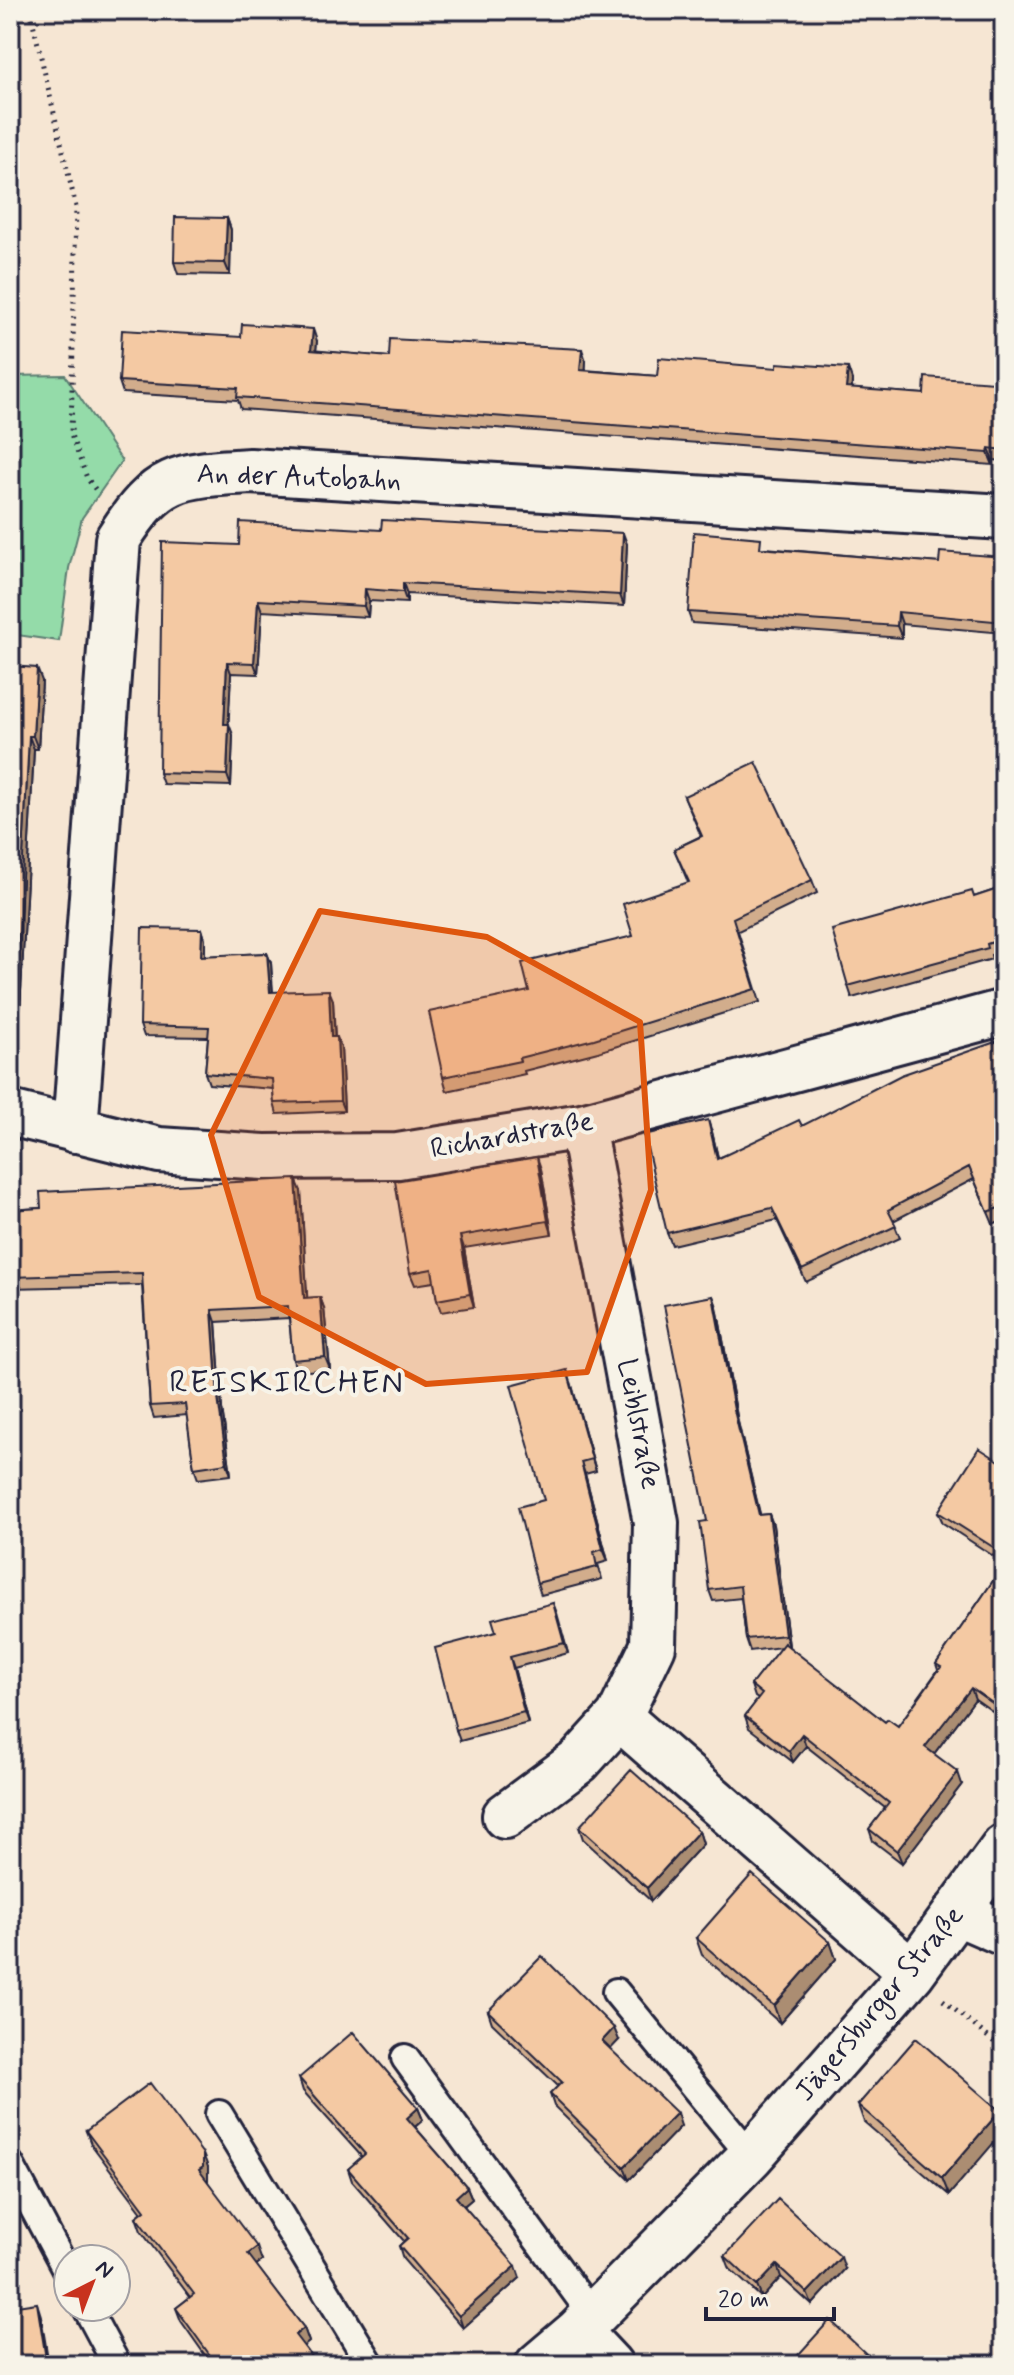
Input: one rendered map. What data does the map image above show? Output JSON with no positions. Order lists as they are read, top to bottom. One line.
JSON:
{"streets":{"street":["An der Autobahn","Richardstraße","Leiblstraße","Jägersburger Straße"]},"crossings":[["An der Autobahn","Richardstraße"],["Richardstraße","Leiblstraße"]],"districts":["REISKIRCHEN"],"scale_bar":"20 m","north":"top right"}
